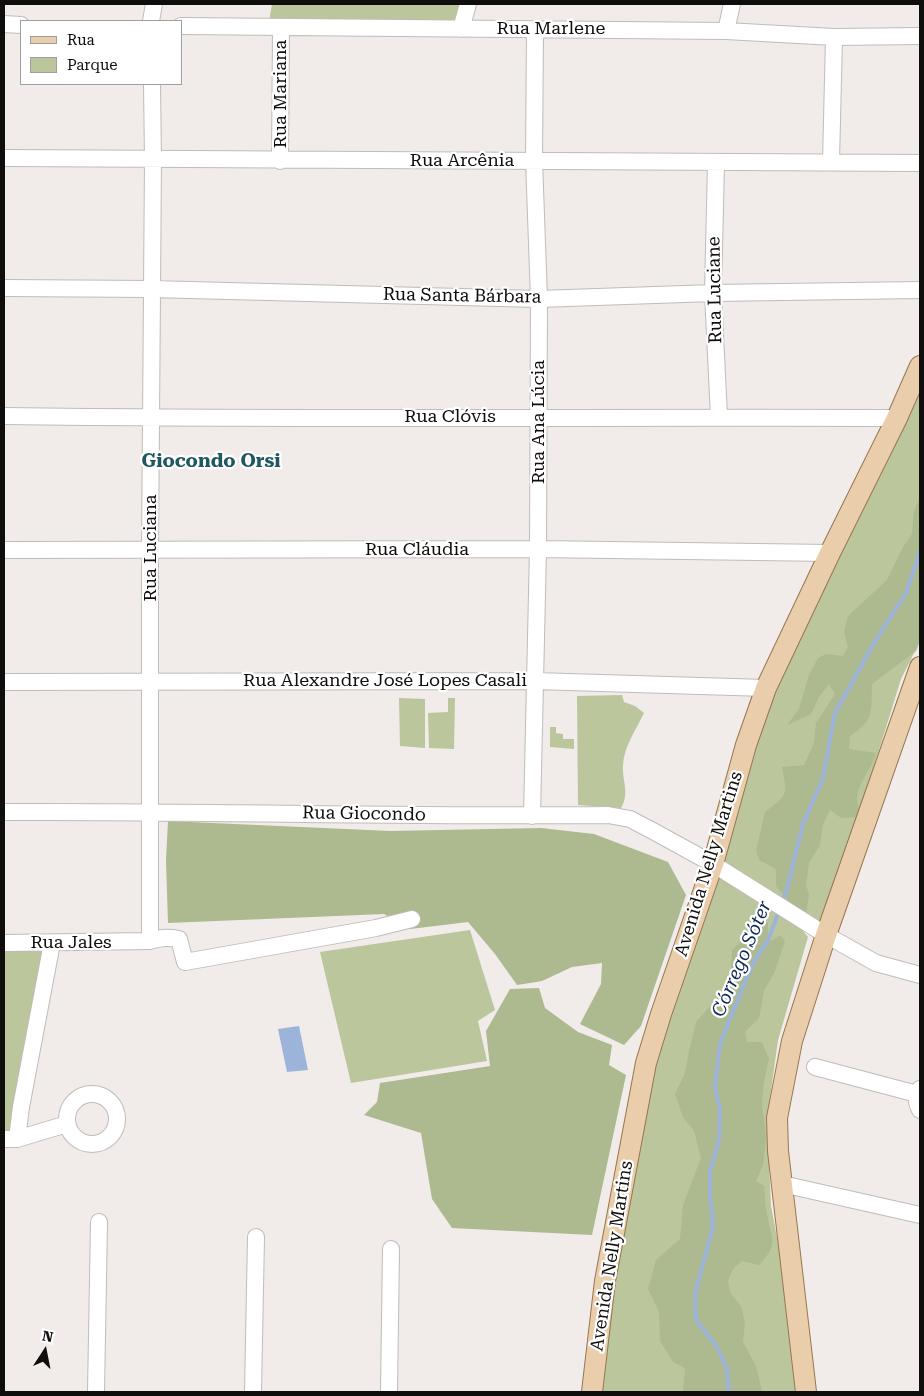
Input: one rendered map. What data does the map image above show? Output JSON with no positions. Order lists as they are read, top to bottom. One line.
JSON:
{"streets":{"main road":["Avenida Nelly Martins"],"street":["Rua Marlene","Rua Mariana","Rua Arcênia","Rua Luciane","Rua Santa Bárbara","Rua Clóvis","Rua Ana Lúcia","Rua Luciana","Rua Cláudia","Rua Alexandre José Lopes Casali","Rua Giocondo","Rua Jales"]},"crossings":[["Rua Marlene","Rua Mariana"],["Rua Marlene","Rua Ana Lúcia"],["Rua Mariana","Rua Arcênia"],["Rua Arcênia","Rua Luciane"],["Rua Arcênia","Rua Ana Lúcia"],["Rua Arcênia","Rua Luciana"],["Rua Luciane","Rua Santa Bárbara"],["Rua Luciane","Rua Clóvis"],["Rua Santa Bárbara","Rua Ana Lúcia"],["Rua Santa Bárbara","Rua Luciana"],["Rua Clóvis","Rua Ana Lúcia"],["Rua Clóvis","Rua Luciana"],["Rua Clóvis","Avenida Nelly Martins"],["Rua Ana Lúcia","Rua Cláudia"],["Rua Ana Lúcia","Rua Alexandre José Lopes Casali"],["Rua Ana Lúcia","Rua Giocondo"],["Rua Luciana","Rua Cláudia"],["Rua Luciana","Rua Alexandre José Lopes Casali"],["Rua Luciana","Rua Giocondo"],["Rua Luciana","Rua Jales"],["Rua Cláudia","Avenida Nelly Martins"],["Rua Alexandre José Lopes Casali","Avenida Nelly Martins"],["Rua Giocondo","Avenida Nelly Martins"]],"districts":["Giocondo Orsi"],"water":["Córrego Sóter"],"legend":["Rua","Parque"],"north":"top"}
